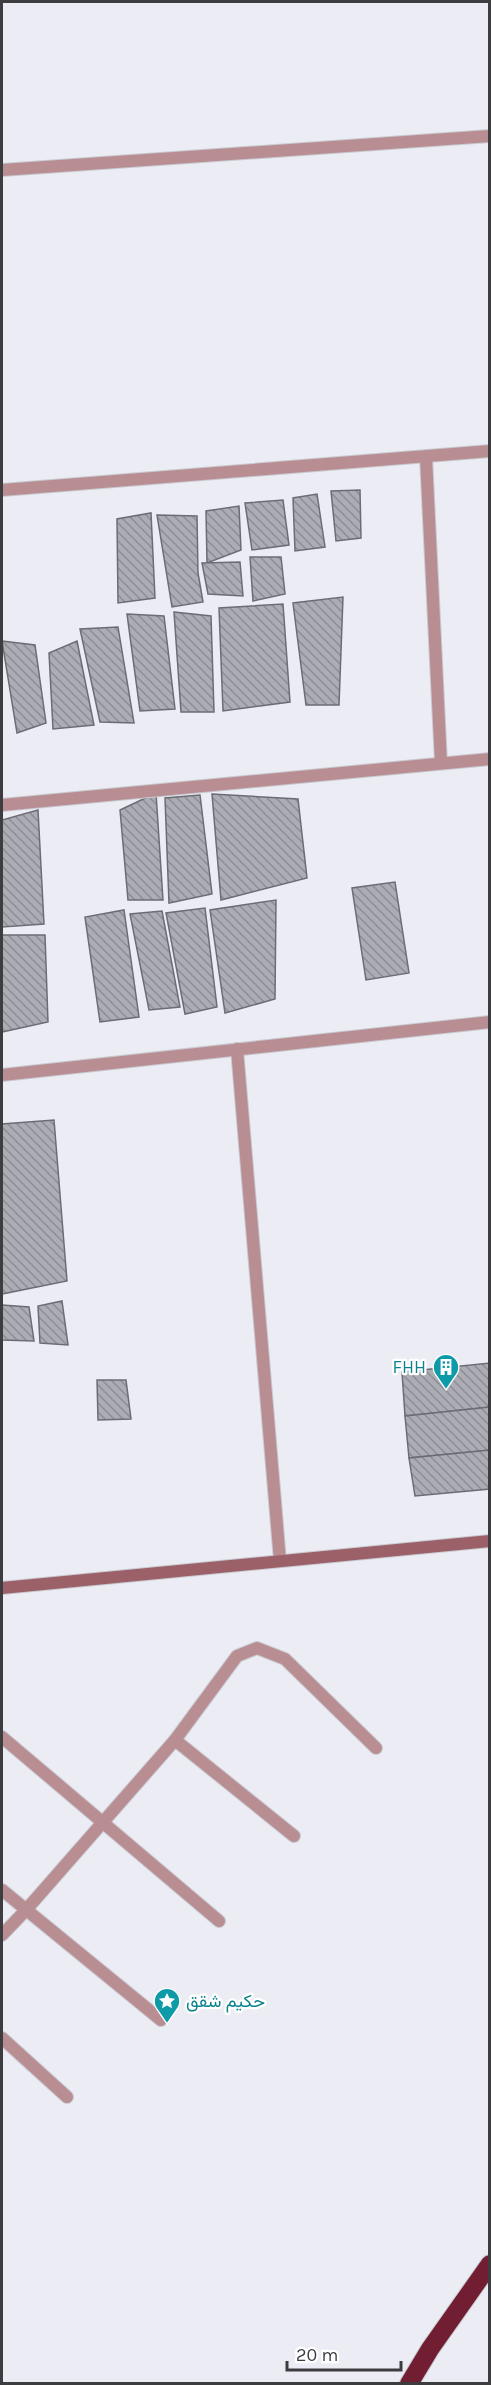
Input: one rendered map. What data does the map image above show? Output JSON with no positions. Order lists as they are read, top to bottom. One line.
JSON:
{"places":{"building":["FHH"],"place":["حكيم شقق"]},"scale_bar":"20 m"}
